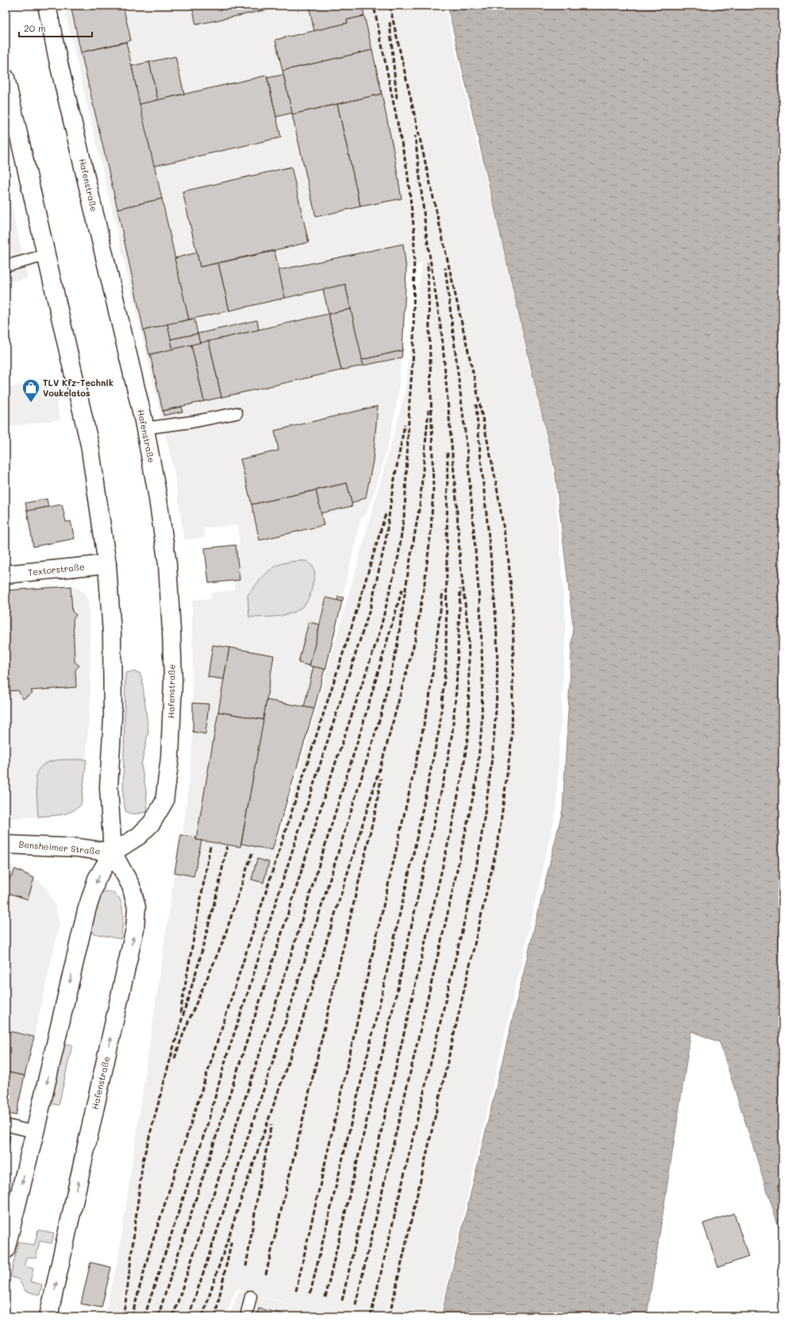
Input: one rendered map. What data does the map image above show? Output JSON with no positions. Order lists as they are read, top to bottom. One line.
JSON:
{"streets":{"street":["Hafenstraße","Textorstraße","Bensheimer Straße"]},"crossings":[["Hafenstraße","Textorstraße"],["Hafenstraße","Bensheimer Straße"]],"places":{"shop":["TLV Kfz-Technik Voukelatos"]},"scale_bar":"20 m"}
